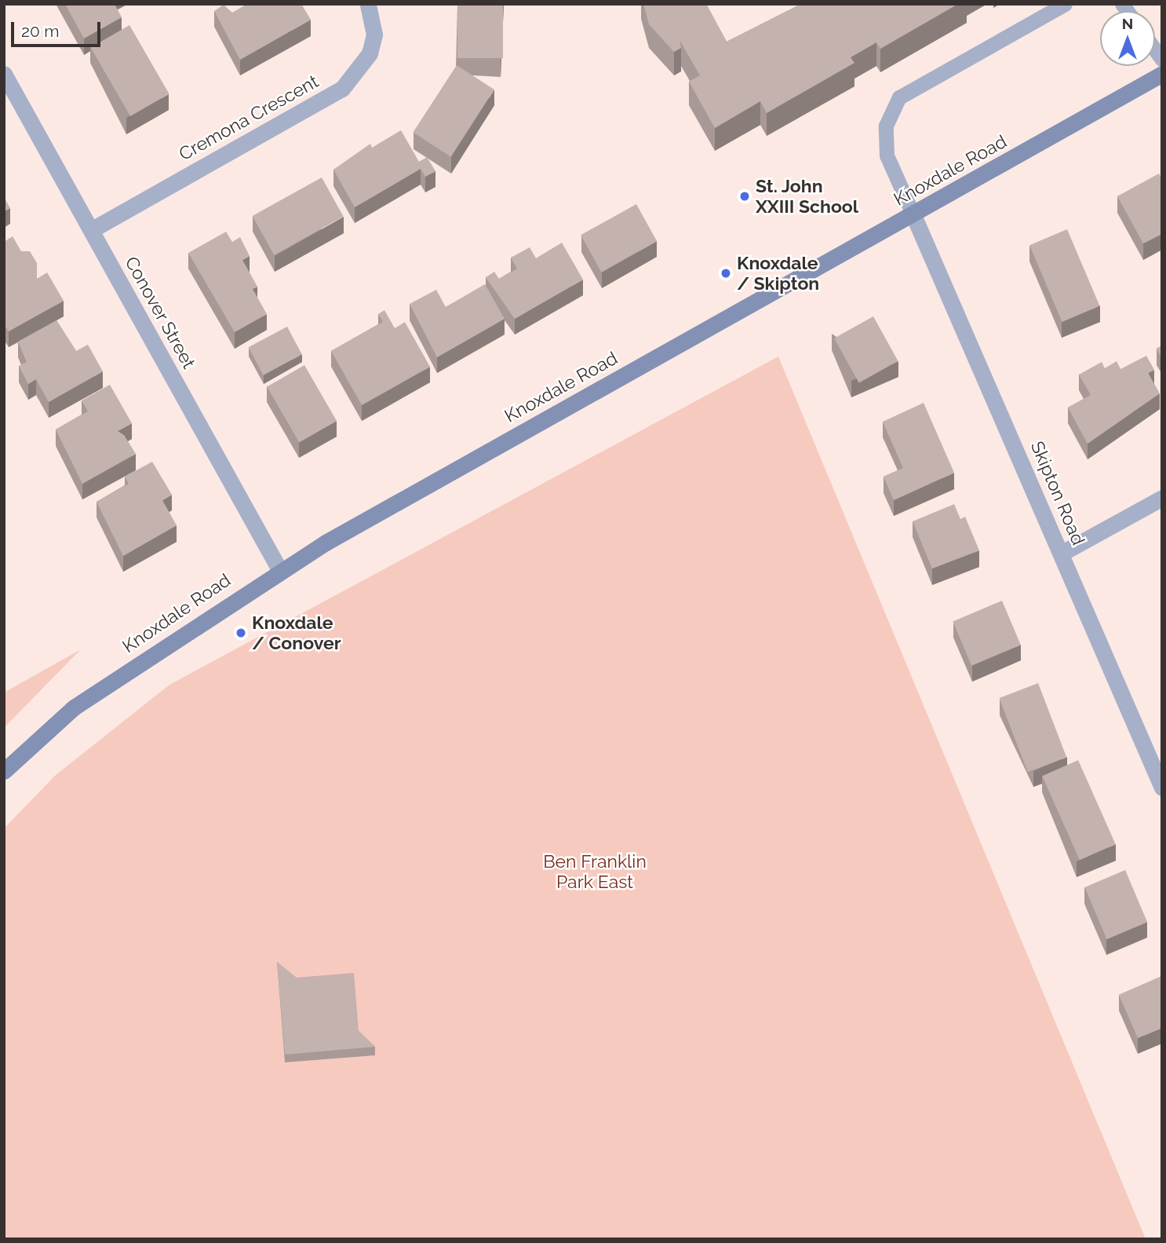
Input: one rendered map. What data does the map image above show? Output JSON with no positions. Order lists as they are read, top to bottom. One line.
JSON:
{"streets":{"street":["Cremona Crescent","Knoxdale Road","Conover Street","Skipton Road"]},"crossings":[["Cremona Crescent","Conover Street"],["Knoxdale Road","Conover Street"],["Knoxdale Road","Skipton Road"]],"parks":["Ben Franklin Park East"],"places":["St. John XXIII School","Knoxdale / Skipton","Knoxdale / Conover"],"scale_bar":"20 m","north":"top"}
